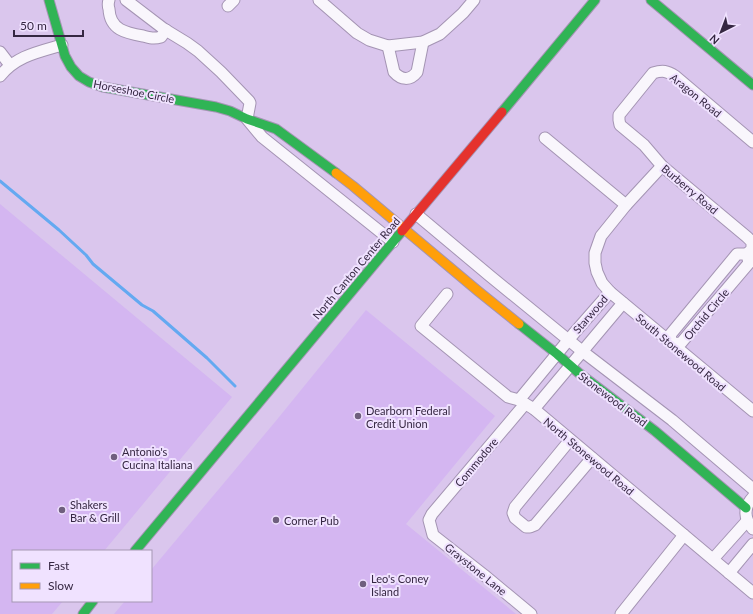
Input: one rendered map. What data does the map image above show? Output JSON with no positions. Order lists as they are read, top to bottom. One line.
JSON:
{"streets":{"street":["Horseshoe Circle","Aragon Road","Burberry Road","North Canton Center Road","Starwood","Orchid Circle","South Stonewood Road","Stonewood Road","North Stonewood Road","Commodore","Graystone Lane"]},"crossings":[["Horseshoe Circle","North Canton Center Road"],["Horseshoe Circle","Stonewood Road"],["Aragon Road","Burberry Road"],["Burberry Road","Starwood"],["Burberry Road","Orchid Circle"],["North Canton Center Road","Stonewood Road"],["Starwood","South Stonewood Road"],["Starwood","Stonewood Road"],["Starwood","North Stonewood Road"],["Starwood","Commodore"],["Orchid Circle","South Stonewood Road"],["North Stonewood Road","Commodore"],["Commodore","Graystone Lane"]],"places":["Dearborn Federal Credit Union","Antonio's Cucina Italiana","Shakers Bar & Grill","Corner Pub","Leo's Coney Island"],"legend":["Fast","Slow"],"scale_bar":"50 m","north":"bottom left"}
